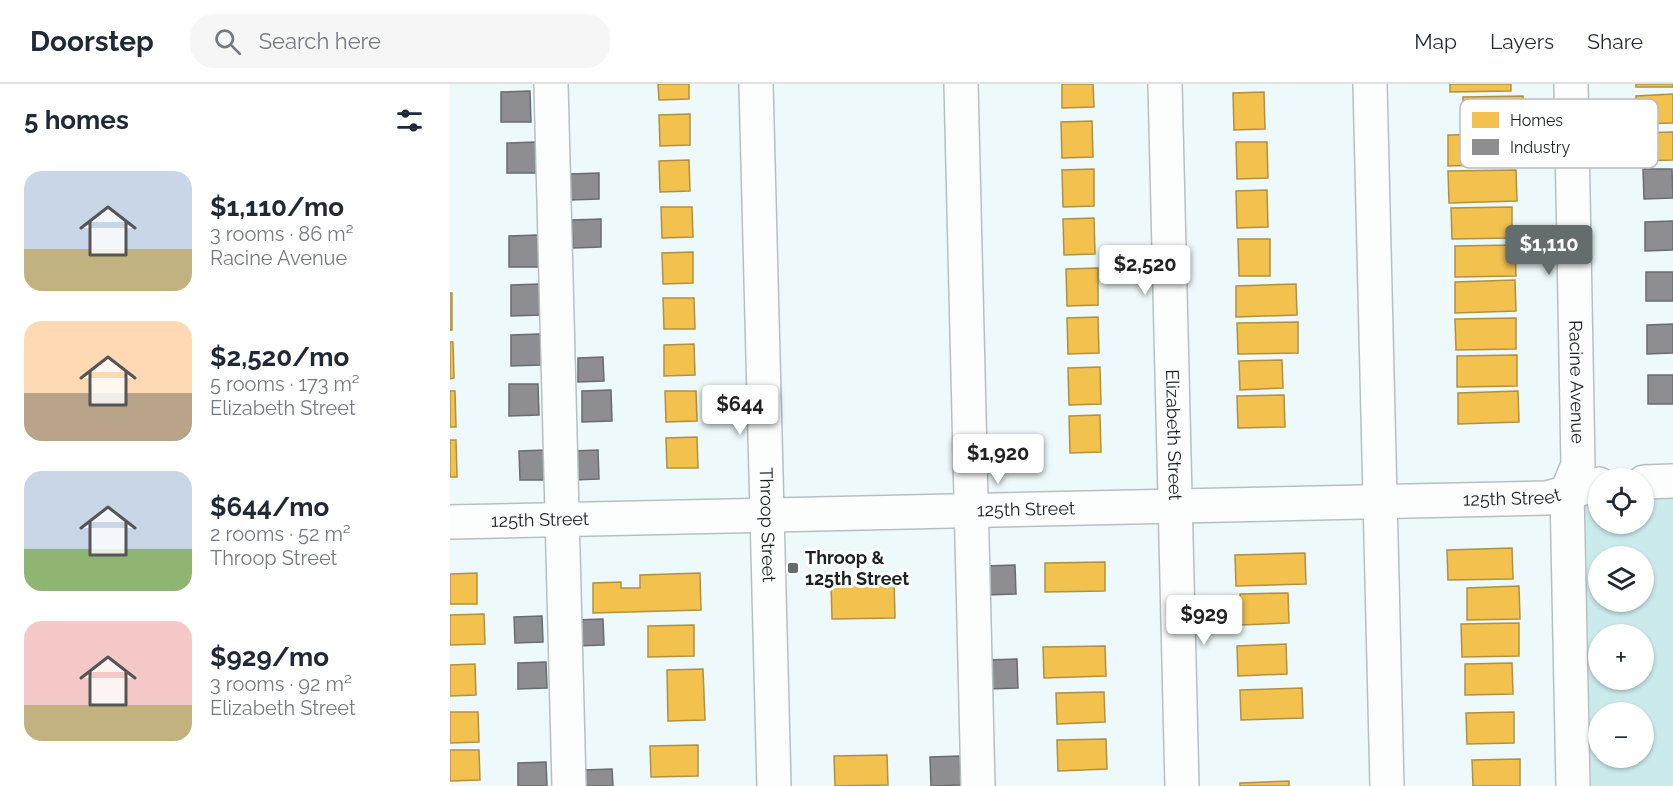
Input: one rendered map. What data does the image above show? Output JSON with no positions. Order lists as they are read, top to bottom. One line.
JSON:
{"streets":{"street":["Racine Avenue","Elizabeth Street","125th Street","Throop Street"]},"crossings":[["Racine Avenue","125th Street"],["Elizabeth Street","125th Street"],["125th Street","Throop Street"]],"places":{"transit":["Throop & 125th Street"]},"legend":["Homes","Industry"],"page":{"header":"Doorstep","search":"Search here","nav":["Map","Layers","Share"],"heading":"5 homes","list":[{"name":"$1,110/mo","note":"3 rooms · 86 m² · Racine Avenue"},{"name":"$2,520/mo","note":"5 rooms · 173 m² · Elizabeth Street"},{"name":"$644/mo","note":"2 rooms · 52 m² · Throop Street"},{"name":"$929/mo","note":"3 rooms · 92 m² · Elizabeth Street"}],"price":["$1,110","$2,520","$644","$1,920","$929"],"map_buttons":["+","−"]}}
